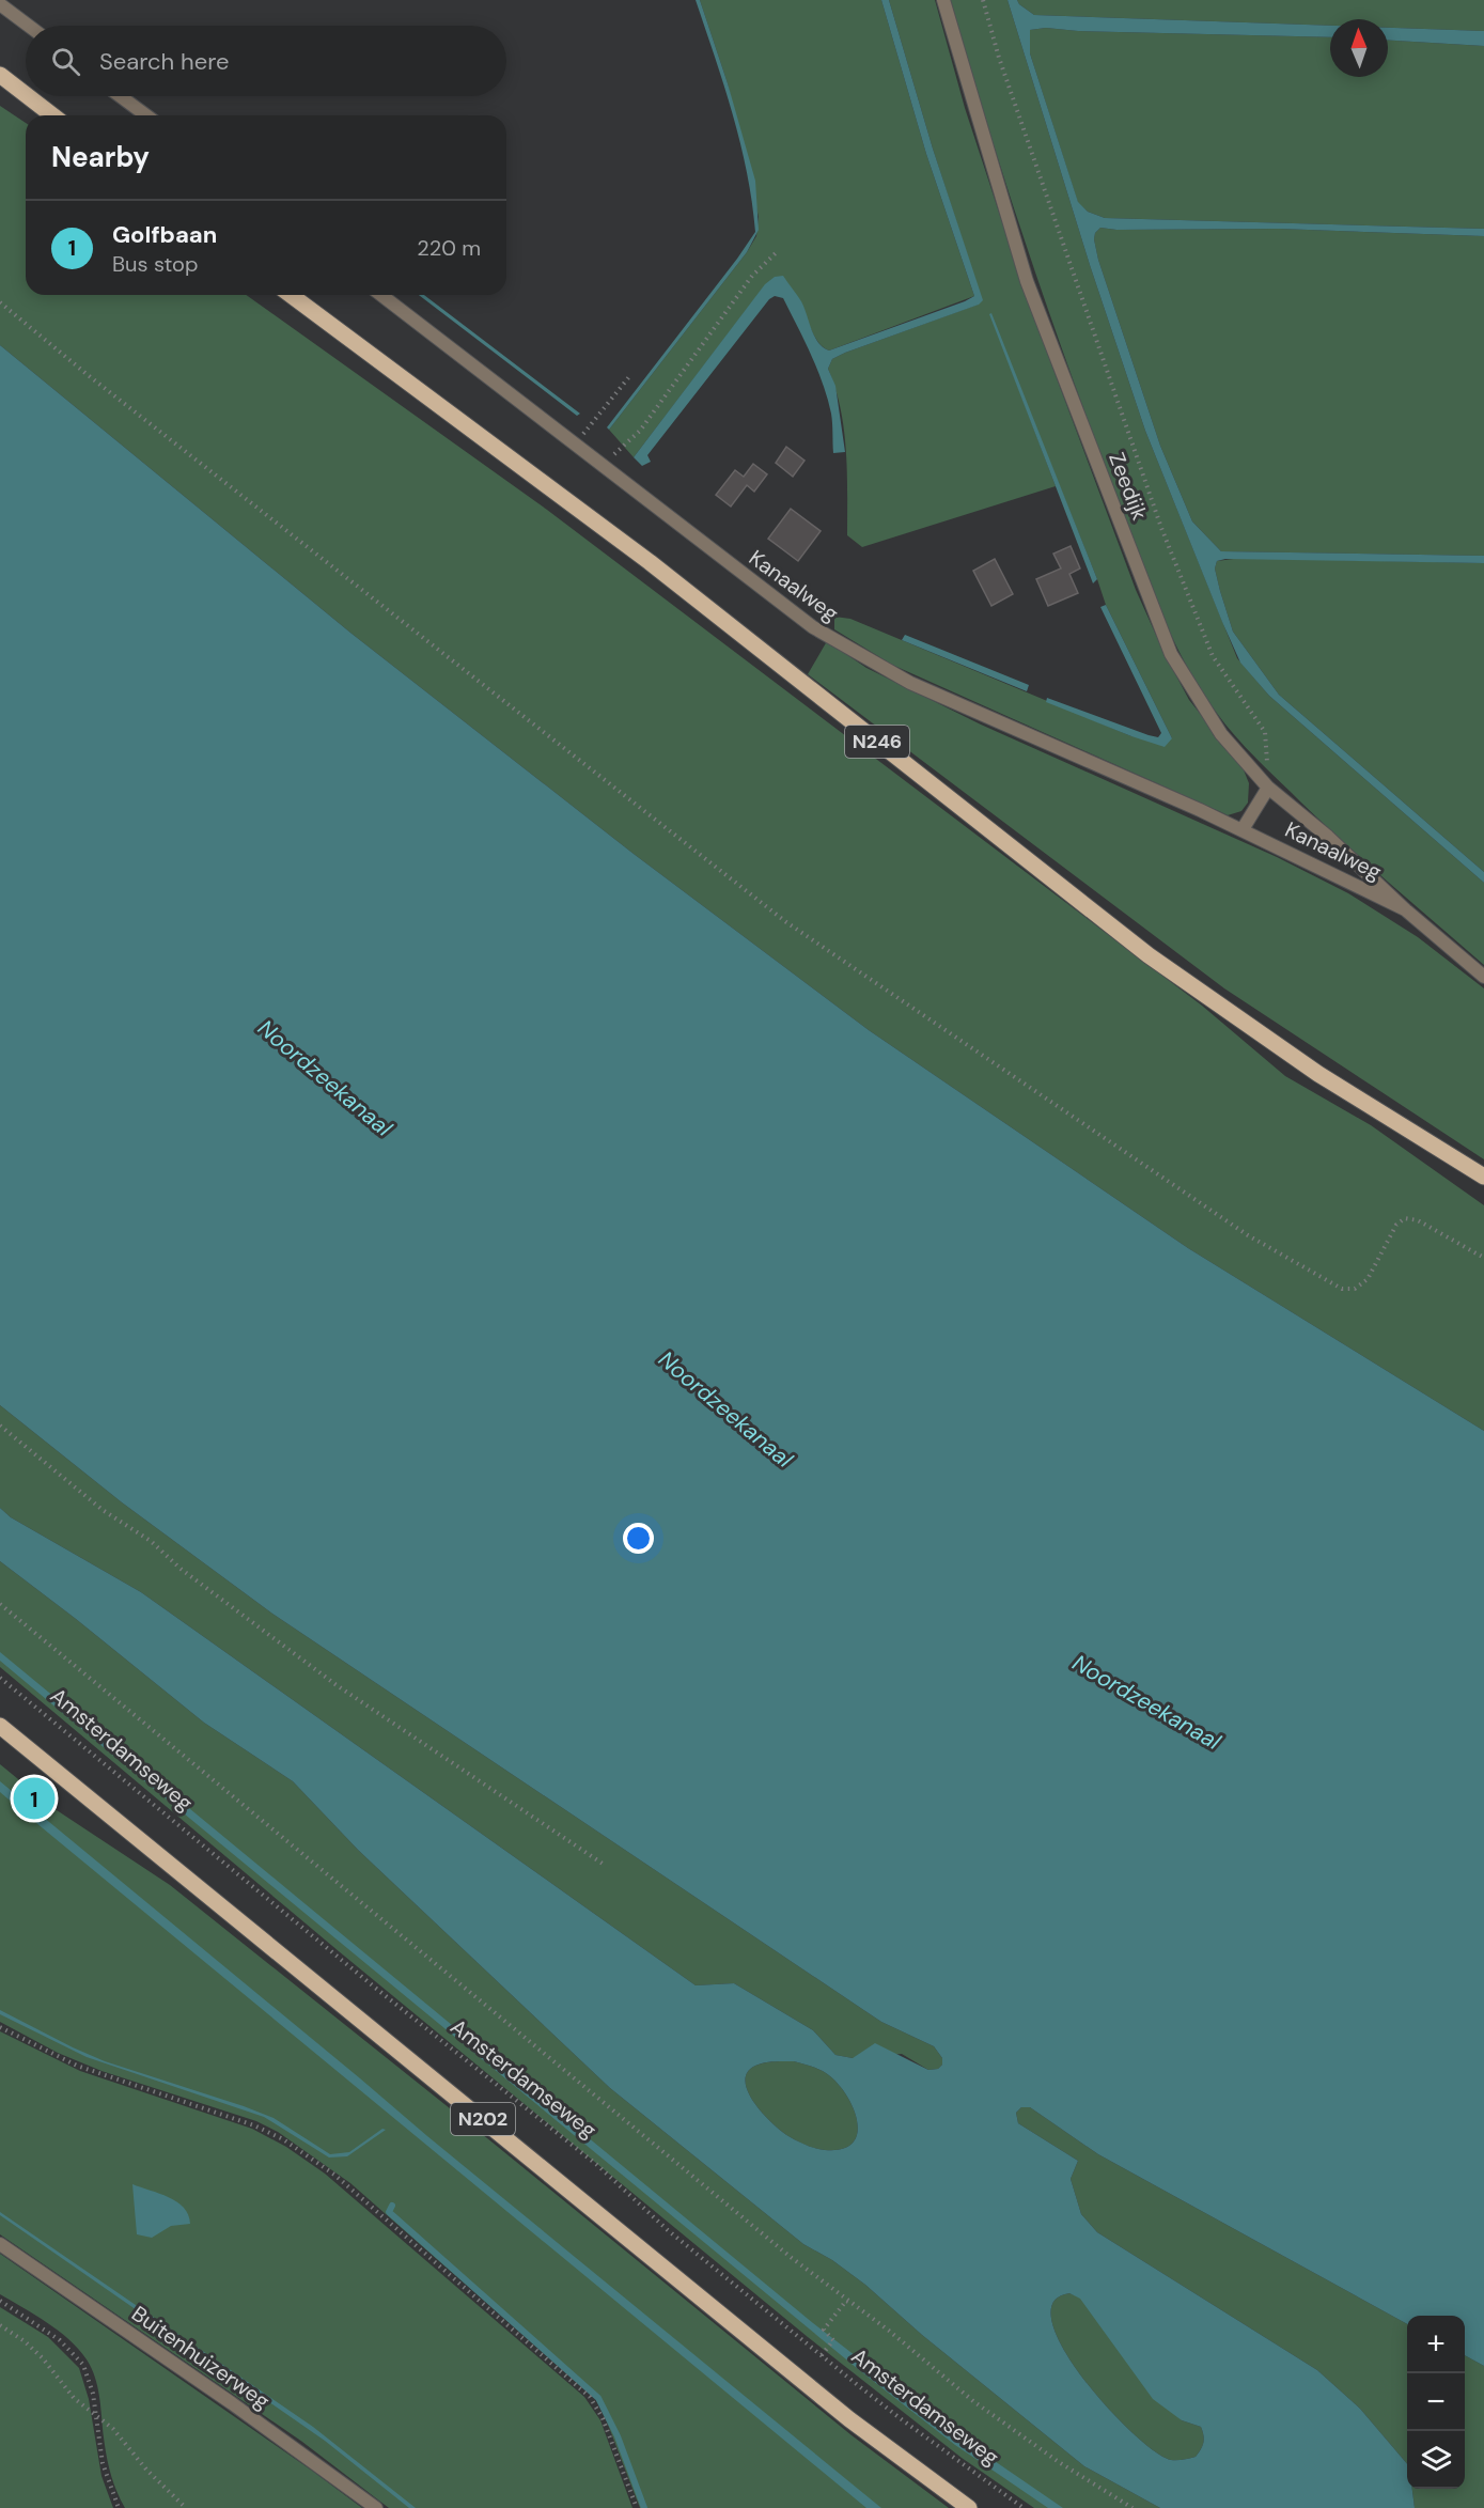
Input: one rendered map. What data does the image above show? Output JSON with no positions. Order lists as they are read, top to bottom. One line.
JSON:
{"streets":{"main road":["N246","N202"],"street":["Zeedijk","Kanaalweg","Buitenhuizerweg"],"path":["Amsterdamseweg"]},"crossings":[["Zeedijk","Kanaalweg"]],"water":["Noordzeekanaal"],"north":"top","page":{"search":"Search here","heading":"Nearby","list":[{"mark":"1","name":"Golfbaan","note":"Bus stop","value":"220 m"}],"pins":"1","map_buttons":["+","−"]}}
